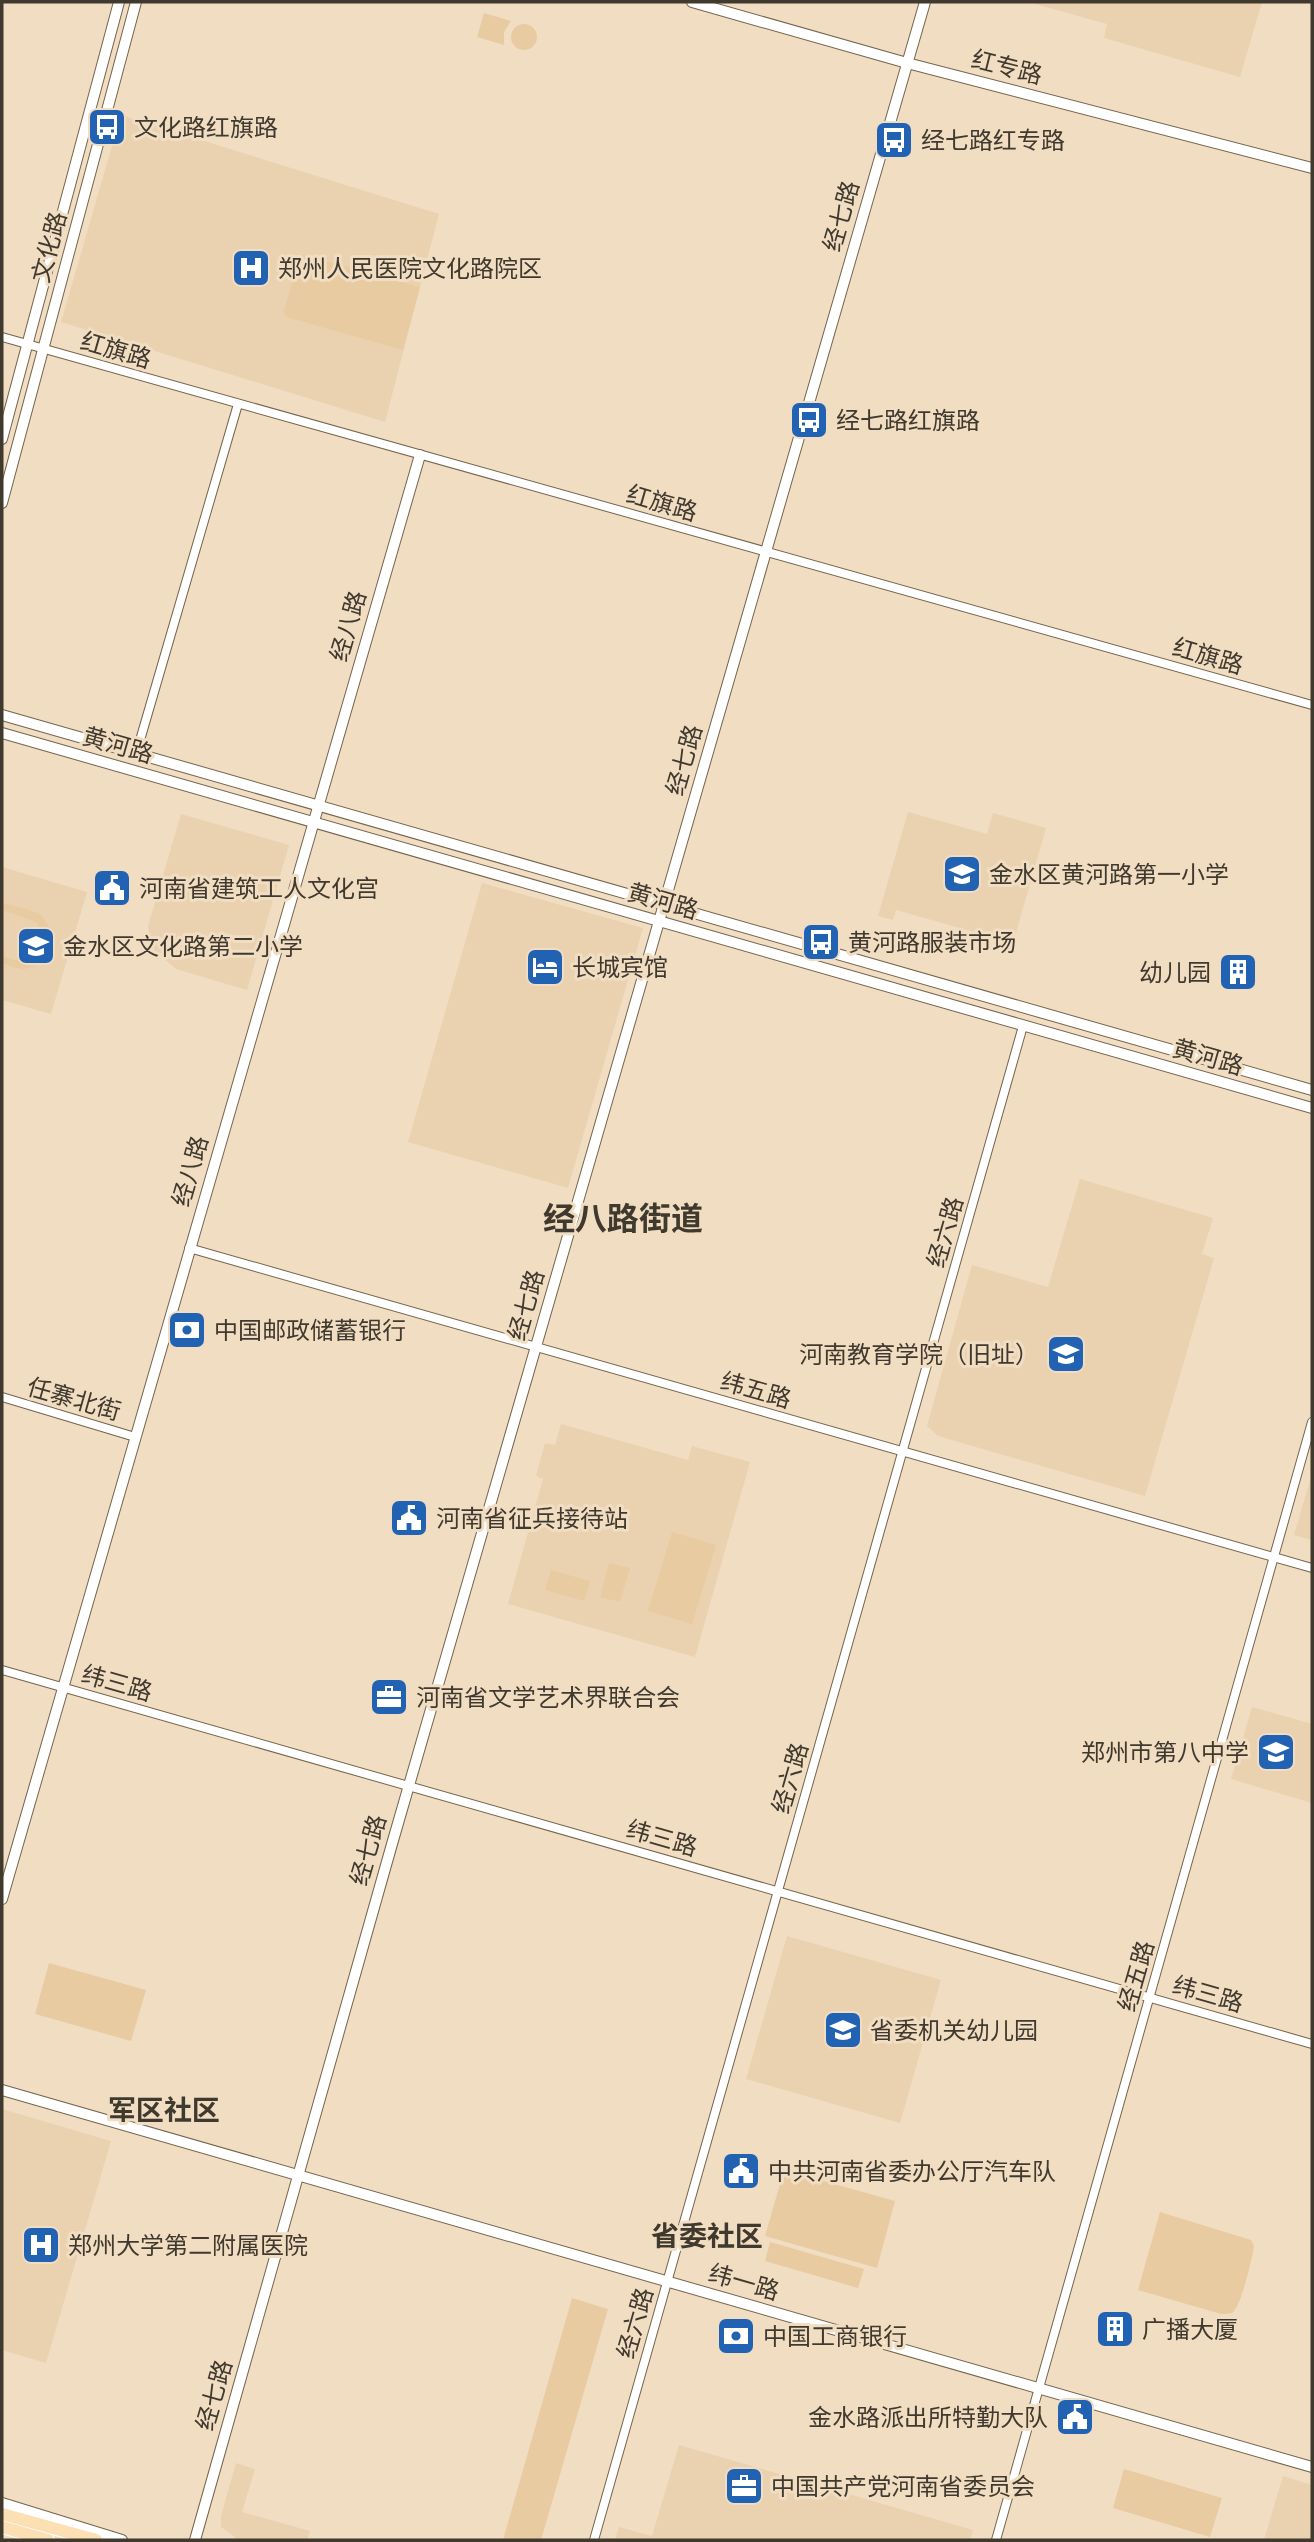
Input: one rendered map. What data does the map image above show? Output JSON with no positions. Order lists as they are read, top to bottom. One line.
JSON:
{"streets":{"street":["红专路","经七路","文化路","红旗路","经八路","黄河路","经六路","纬五路","任寨北街","纬三路","经五路","纬一路"]},"crossings":[["红专路","经七路"],["经七路","红旗路"],["经七路","黄河路"],["经七路","纬五路"],["经七路","纬三路"],["经七路","纬一路"],["文化路","红旗路"],["红旗路","经八路"],["经八路","黄河路"],["经八路","纬五路"],["经八路","任寨北街"],["经八路","纬三路"],["黄河路","经六路"],["经六路","纬五路"],["经六路","纬三路"],["经六路","纬一路"],["纬五路","经五路"],["纬三路","经五路"],["经五路","纬一路"]],"districts":["经八路街道","军区社区","省委社区"],"places":{"bus stop":["文化路红旗路","经七路红专路","经七路红旗路","黄河路服装市场"],"hospital":["郑州人民医院文化路院区","郑州大学第二附属医院"],"school or university":["金水区黄河路第一小学","金水区文化路第二小学","河南教育学院（旧址）","郑州市第八中学","省委机关幼儿园"],"public building":["河南省建筑工人文化宫","河南省征兵接待站","中共河南省委办公厅汽车队","金水路派出所特勤大队"],"hotel":["长城宾馆"],"building":["幼儿园","广播大厦"],"bank":["中国邮政储蓄银行","中国工商银行"],"office":["河南省文学艺术界联合会","中国共产党河南省委员会"]}}
